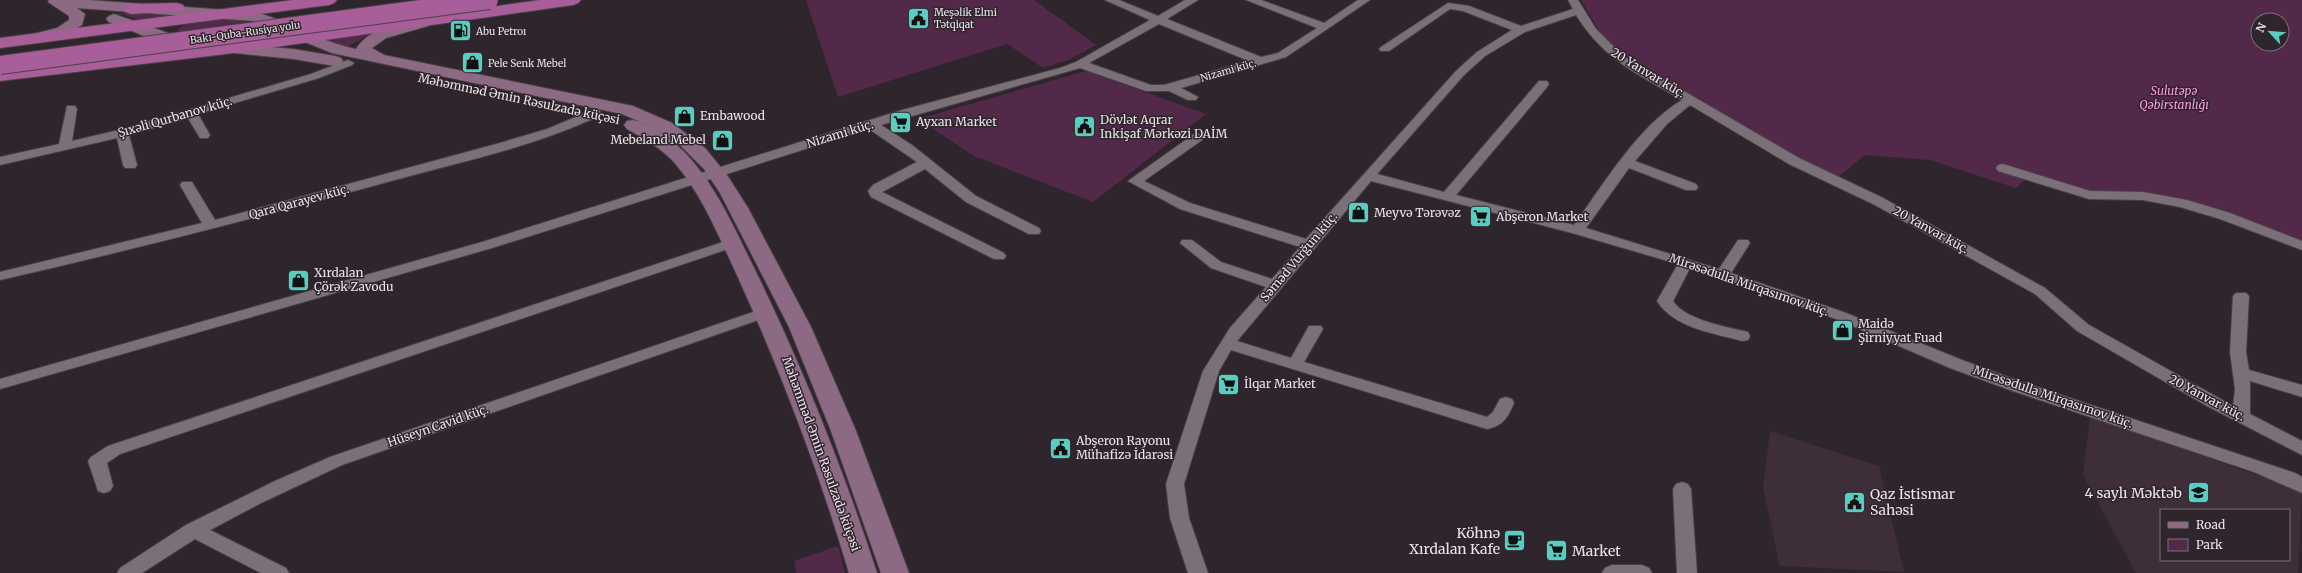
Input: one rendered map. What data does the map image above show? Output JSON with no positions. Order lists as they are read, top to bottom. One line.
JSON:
{"streets":{"highway":["Bakı-Quba-Rusiya yolu"],"main road":["Məhəmməd Əmin Rəsulzadə küçəsi"],"street":["Nizami küç.","20 Yanvar küç.","Şıxəli Qurbanov küç.","Qara Qarayev küç.","Səməd Vurğun küç.","Mirəsədulla Mirqasımov küç.","Hüseyn Cavid küç."]},"crossings":[["Nizami küç.","Məhəmməd Əmin Rəsulzadə küçəsi"],["20 Yanvar küç.","Səməd Vurğun küç."],["Məhəmməd Əmin Rəsulzadə küçəsi","Şıxəli Qurbanov küç."],["Məhəmməd Əmin Rəsulzadə küçəsi","Qara Qarayev küç."],["Məhəmməd Əmin Rəsulzadə küçəsi","Hüseyn Cavid küç."],["Səməd Vurğun küç.","Mirəsədulla Mirqasımov küç."]],"parks":["Sulutəpə Qəbirstanlığı"],"places":{"public building":["Meşəlik Elmi Tətqiqat","Dövlət Aqrar Inkişaf Mərkəzi DAİM","Abşeron Rayonu Mühafizə İdarəsi","Qaz İstismar Sahəsi"],"fuel station":["Abu Petroı"],"shop":["Pele Senk Mebel","Embawood","Mebeland Mebel","Meyvə Tərəvəz","Xırdalan Çörək Zavodu","Maidə Şirniyyat Fuad"],"supermarket":["Ayxan Market","Abşeron Market","İlqar Market","Market"],"school or university":["4 saylı Məktəb"],"cafe":["Köhnə Xırdalan Kafe"]},"legend":["Road","Park"],"north":"top left"}
